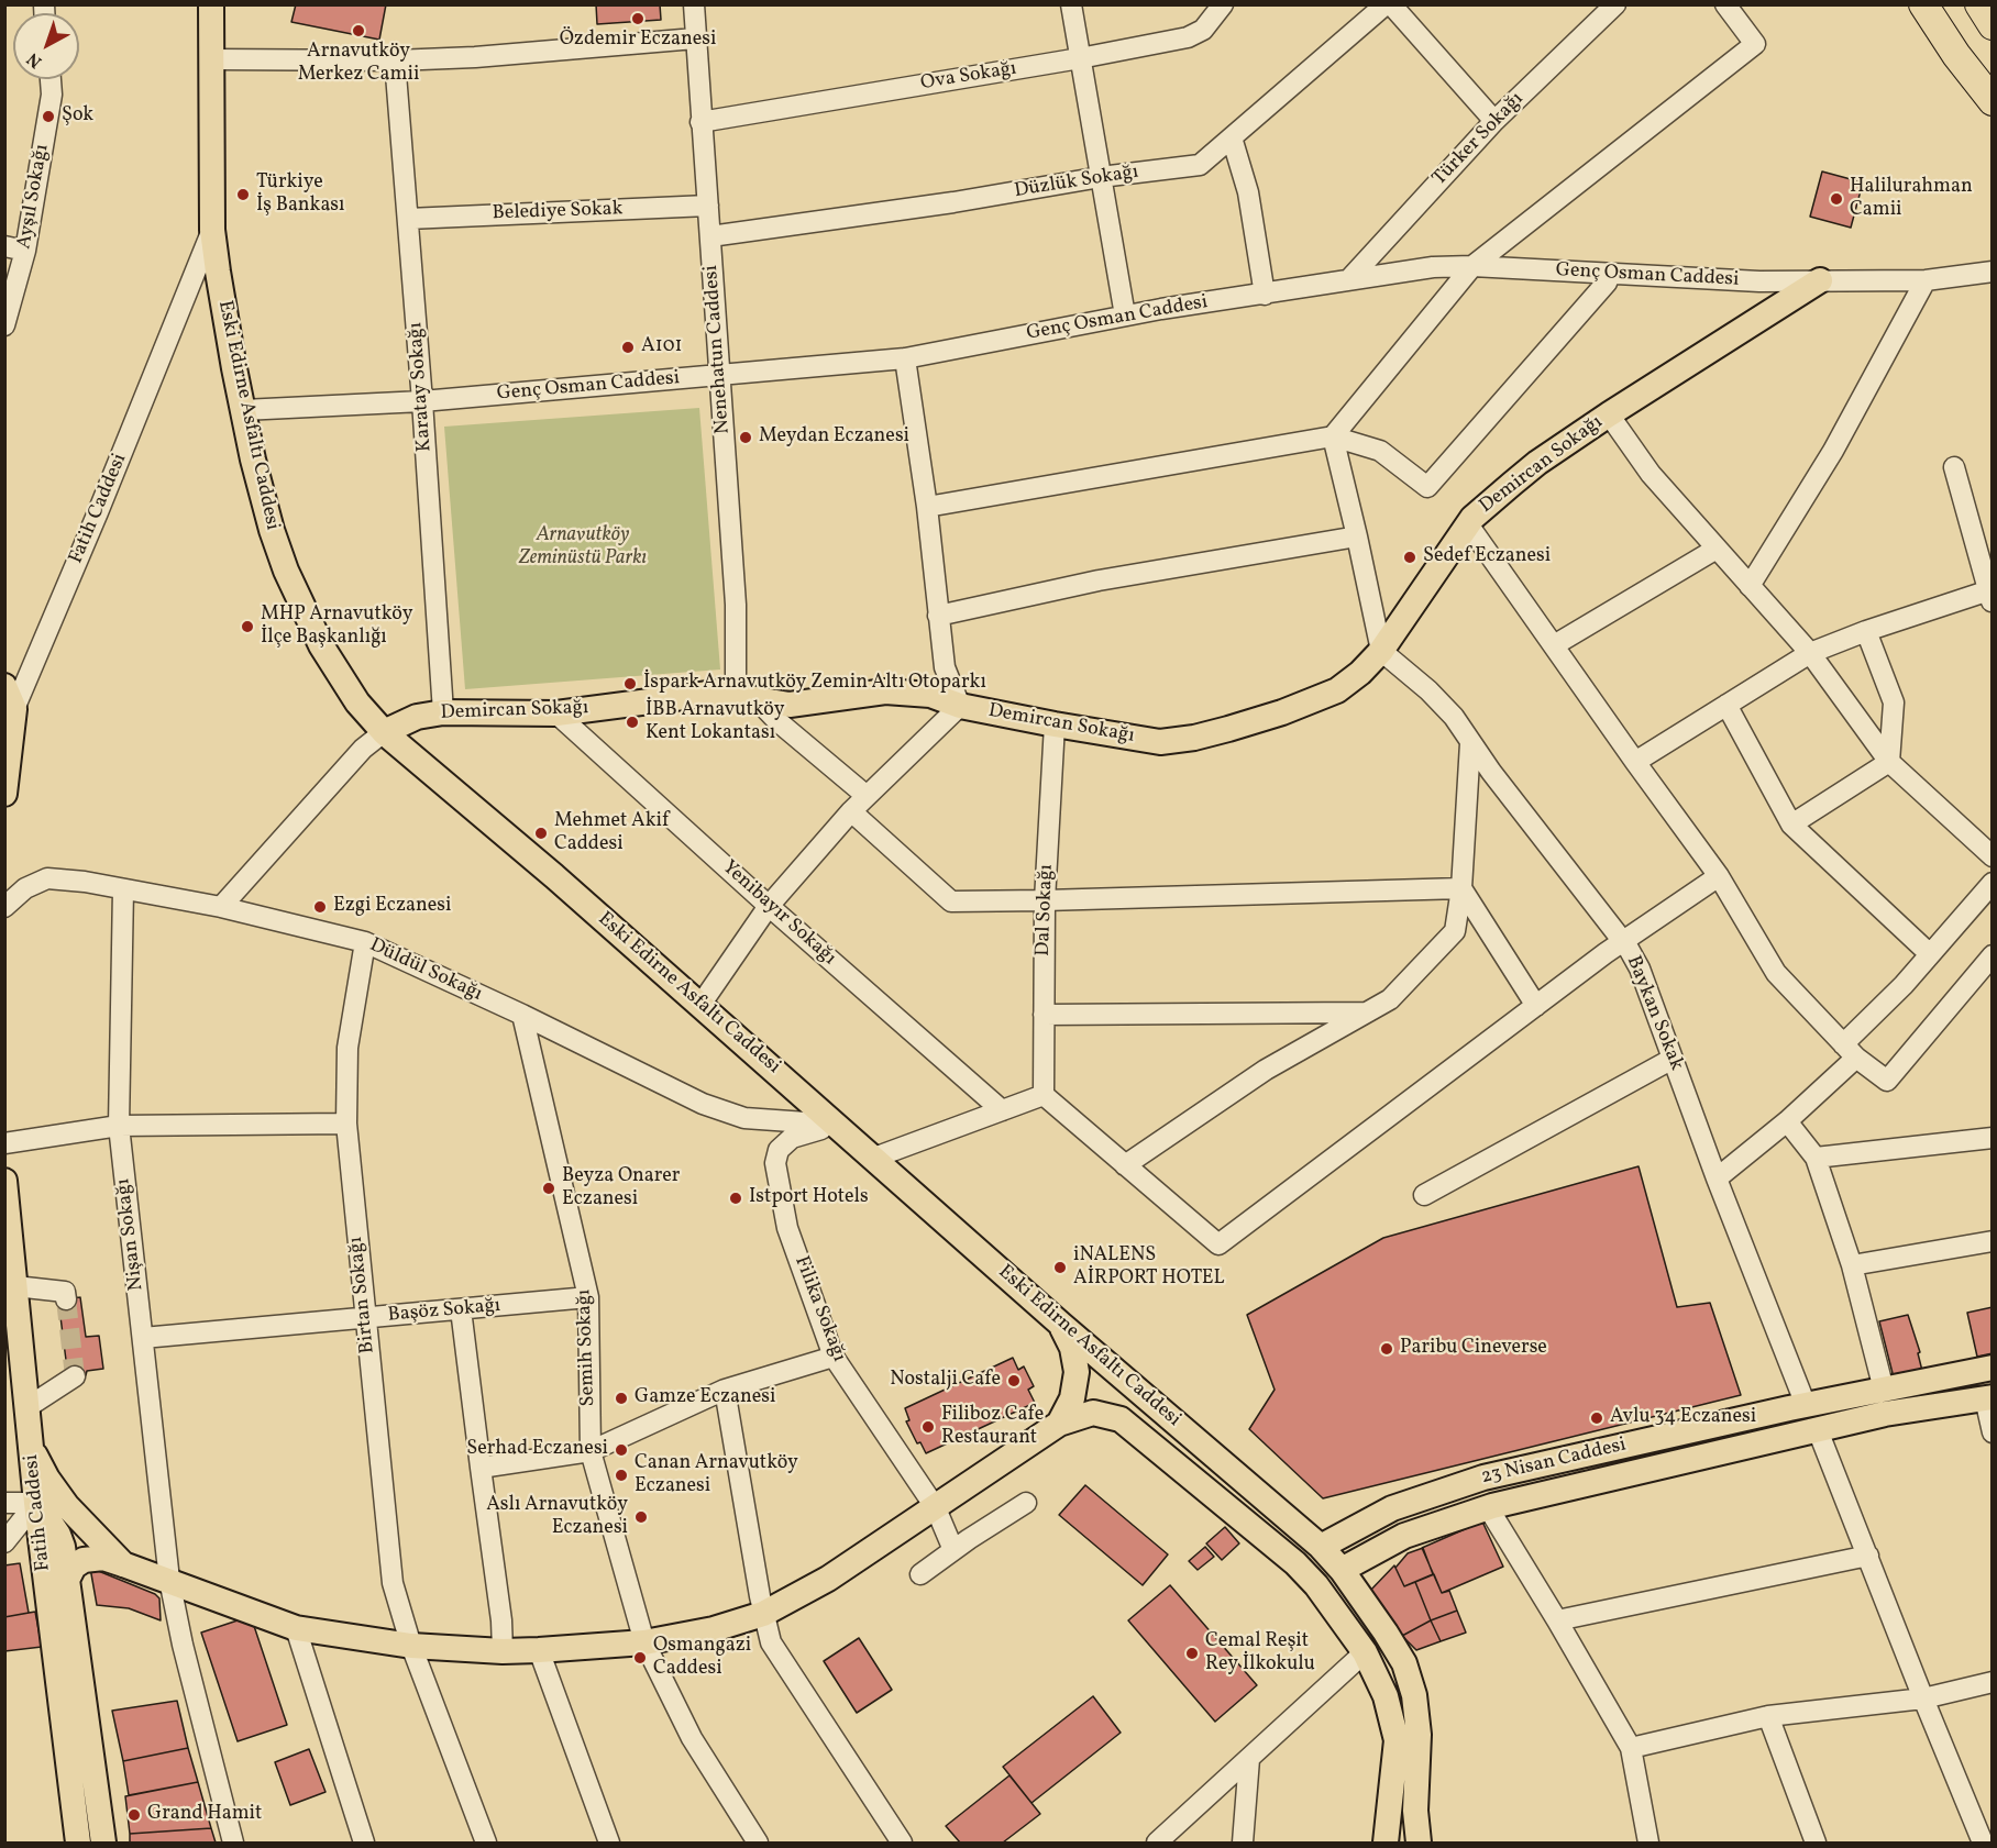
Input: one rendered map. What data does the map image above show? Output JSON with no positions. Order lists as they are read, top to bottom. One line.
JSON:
{"streets":{"main road":["Eski Edirne Asfaltı Caddesi","Demircan Sokağı","Fatih Caddesi","23 Nisan Caddesi"],"street":["Ova Sokağı","Türker Sokağı","Düzlük Sokağı","Ayşıl Sokağı","Belediye Sokak","Genç Osman Caddesi","Nenehatun Caddesi","Karatay Sokağı","Dal Sokağı","Yenibayır Sokağı","Düldül Sokağı","Baykan Sokak","Nişan Sokağı","Birtan Sokağı","Filika Sokağı","Başöz Sokağı","Semih Sokağı"]},"crossings":[["Ova Sokağı","Nenehatun Caddesi"],["Türker Sokağı","Genç Osman Caddesi"],["Düzlük Sokağı","Nenehatun Caddesi"],["Belediye Sokak","Nenehatun Caddesi"],["Belediye Sokak","Karatay Sokağı"],["Genç Osman Caddesi","Nenehatun Caddesi"],["Genç Osman Caddesi","Karatay Sokağı"],["Genç Osman Caddesi","Eski Edirne Asfaltı Caddesi"],["Genç Osman Caddesi","Demircan Sokağı"],["Nenehatun Caddesi","Demircan Sokağı"],["Karatay Sokağı","Demircan Sokağı"],["Eski Edirne Asfaltı Caddesi","Demircan Sokağı"],["Eski Edirne Asfaltı Caddesi","Fatih Caddesi"],["Eski Edirne Asfaltı Caddesi","Düldül Sokağı"],["Eski Edirne Asfaltı Caddesi","Filika Sokağı"],["Eski Edirne Asfaltı Caddesi","23 Nisan Caddesi"],["Demircan Sokağı","Dal Sokağı"],["Demircan Sokağı","Yenibayır Sokağı"],["Demircan Sokağı","Düldül Sokağı"],["Demircan Sokağı","Baykan Sokak"],["Düldül Sokağı","Nişan Sokağı"],["Düldül Sokağı","Birtan Sokağı"],["Düldül Sokağı","Filika Sokağı"],["Düldül Sokağı","Semih Sokağı"],["Baykan Sokak","23 Nisan Caddesi"],["Nişan Sokağı","Başöz Sokağı"],["Birtan Sokağı","Başöz Sokağı"],["Başöz Sokağı","Semih Sokağı"]],"parks":["Arnavutköy Zeminüstü Parkı"],"places":["Özdemir Eczanesi","Arnavutköy Merkez Camii","Şok","Türkiye İş Bankası","Halilurahman Camii","A101","Meydan Eczanesi","Sedef Eczanesi","MHP Arnavutköy İlçe Başkanlığı","İspark Arnavutköy Zemin Altı Otoparkı","İBB Arnavutköy Kent Lokantası","Mehmet Akif Caddesi","Ezgi Eczanesi","Beyza Onarer Eczanesi","Istport Hotels","iNALENS AİRPORT HOTEL","Paribu Cineverse","Nostalji Cafe","Gamze Eczanesi","Avlu 34 Eczanesi","Filiboz Cafe Restaurant","Serhad Eczanesi","Canan Arnavutköy Eczanesi","Aslı Arnavutköy Eczanesi","Cemal Reşit Rey İlkokulu","Osmangazi Caddesi","Grand Hamit"],"north":"bottom left"}
